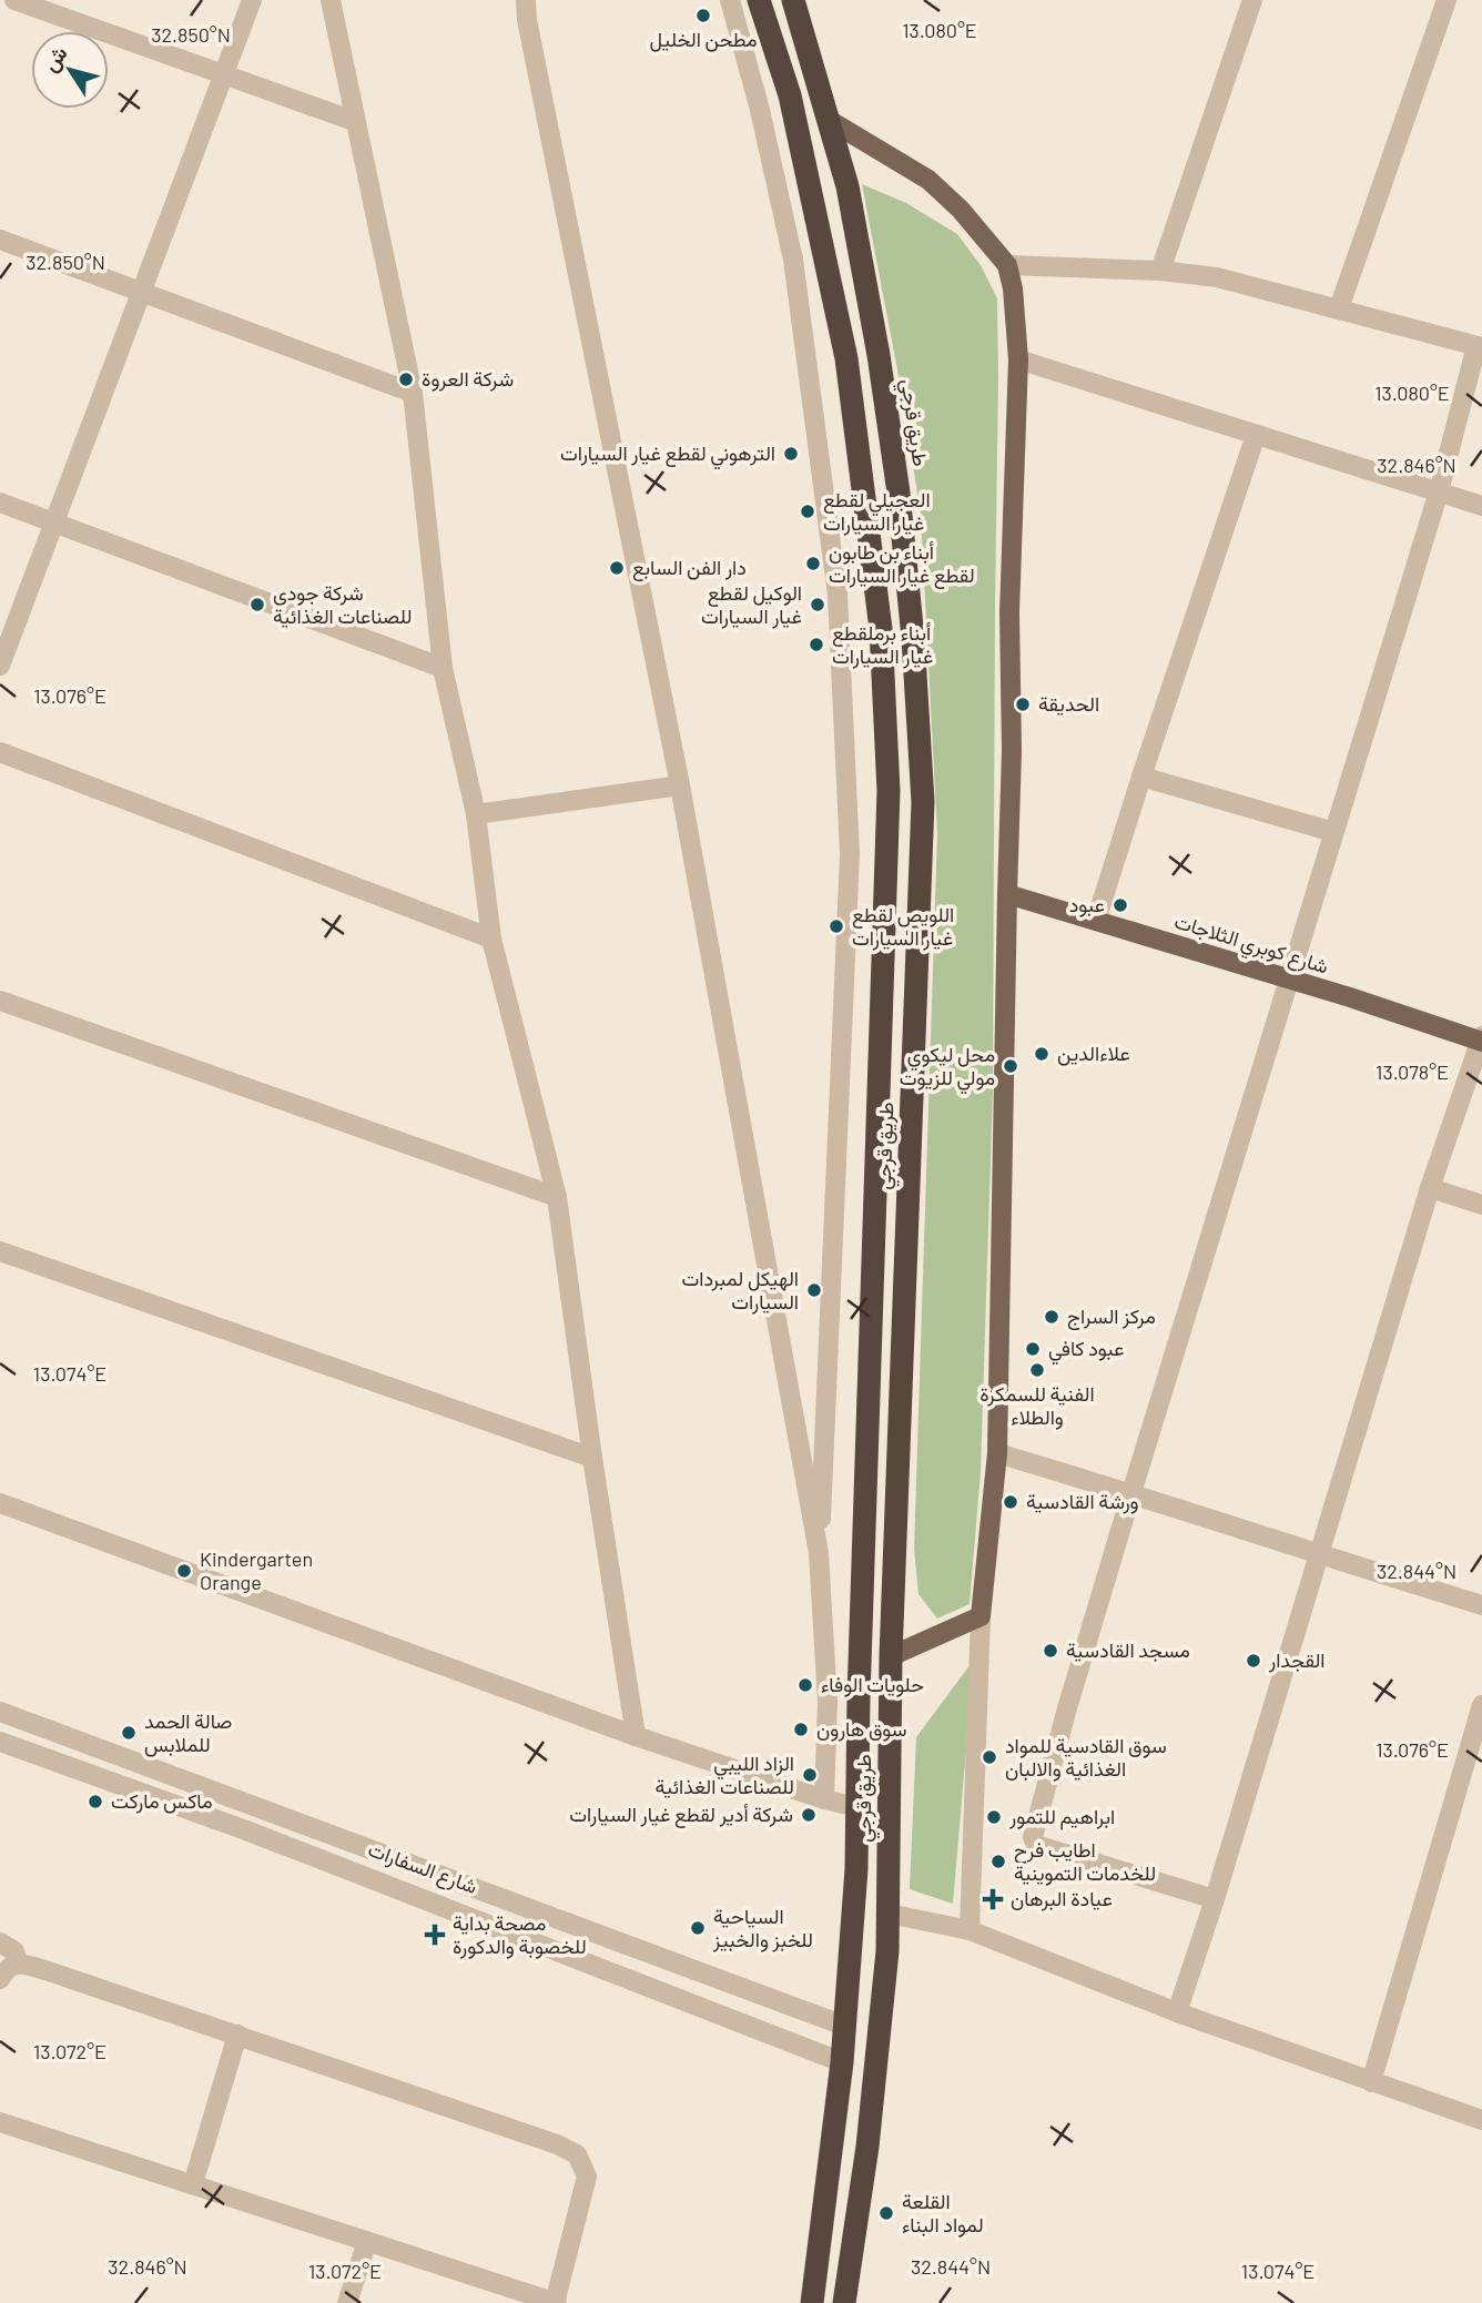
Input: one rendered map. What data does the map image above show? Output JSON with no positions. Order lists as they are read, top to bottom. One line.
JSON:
{"streets":{"highway":["طريق قرجي"],"main road":["شارع كوبري الثلاجات"],"street":["شارع السفارات"]},"crossings":[["طريق قرجي","شارع السفارات"]],"places":{"other":["مطحن الخليل","شركة العروة","الترهوني لقطع غيار السيارات","العجيلي لقطع غيار السيارات","أبناء بن طابون لقطع غيار السيارات","دار الفن السابع","شركة جودي للصناعات الغذائية","الوكيل لقطع غيار السيارات","أبناء برملقطع غيار السيارات","الحديقة","عبود","اللويص لقطع غيار السيارات","علاءالدين","محل ليكوي مولي للزيوت","الهيكل لمبردات السيارات","مركز السراج","عبود كافي","الفنية للسمكرة والطلاء","ورشة القادسية","Kindergarten Orange","مسجد القادسية","القجدار","حلويات الوفاء","سوق هارون","صالة الحمد للملابس","سوق القادسية للمواد الغذائية والالبان","الزاد الليبي للصناعات الغذائية","ماكس ماركت","شركة أدير لقطع غيار السيارات","ابراهيم للتمور","اطايب فرح للخدمات التموينية","السياحية للخبز والخبيز","القلعة لمواد البناء"],"health":["عيادة البرهان","مصحة بداية للخصوبة والدكورة"]},"north":"top left","coordinates":["13.080°E","32.850°N","32.846°N","13.076°E","13.078°E","13.074°E","32.844°N","13.072°E"]}
